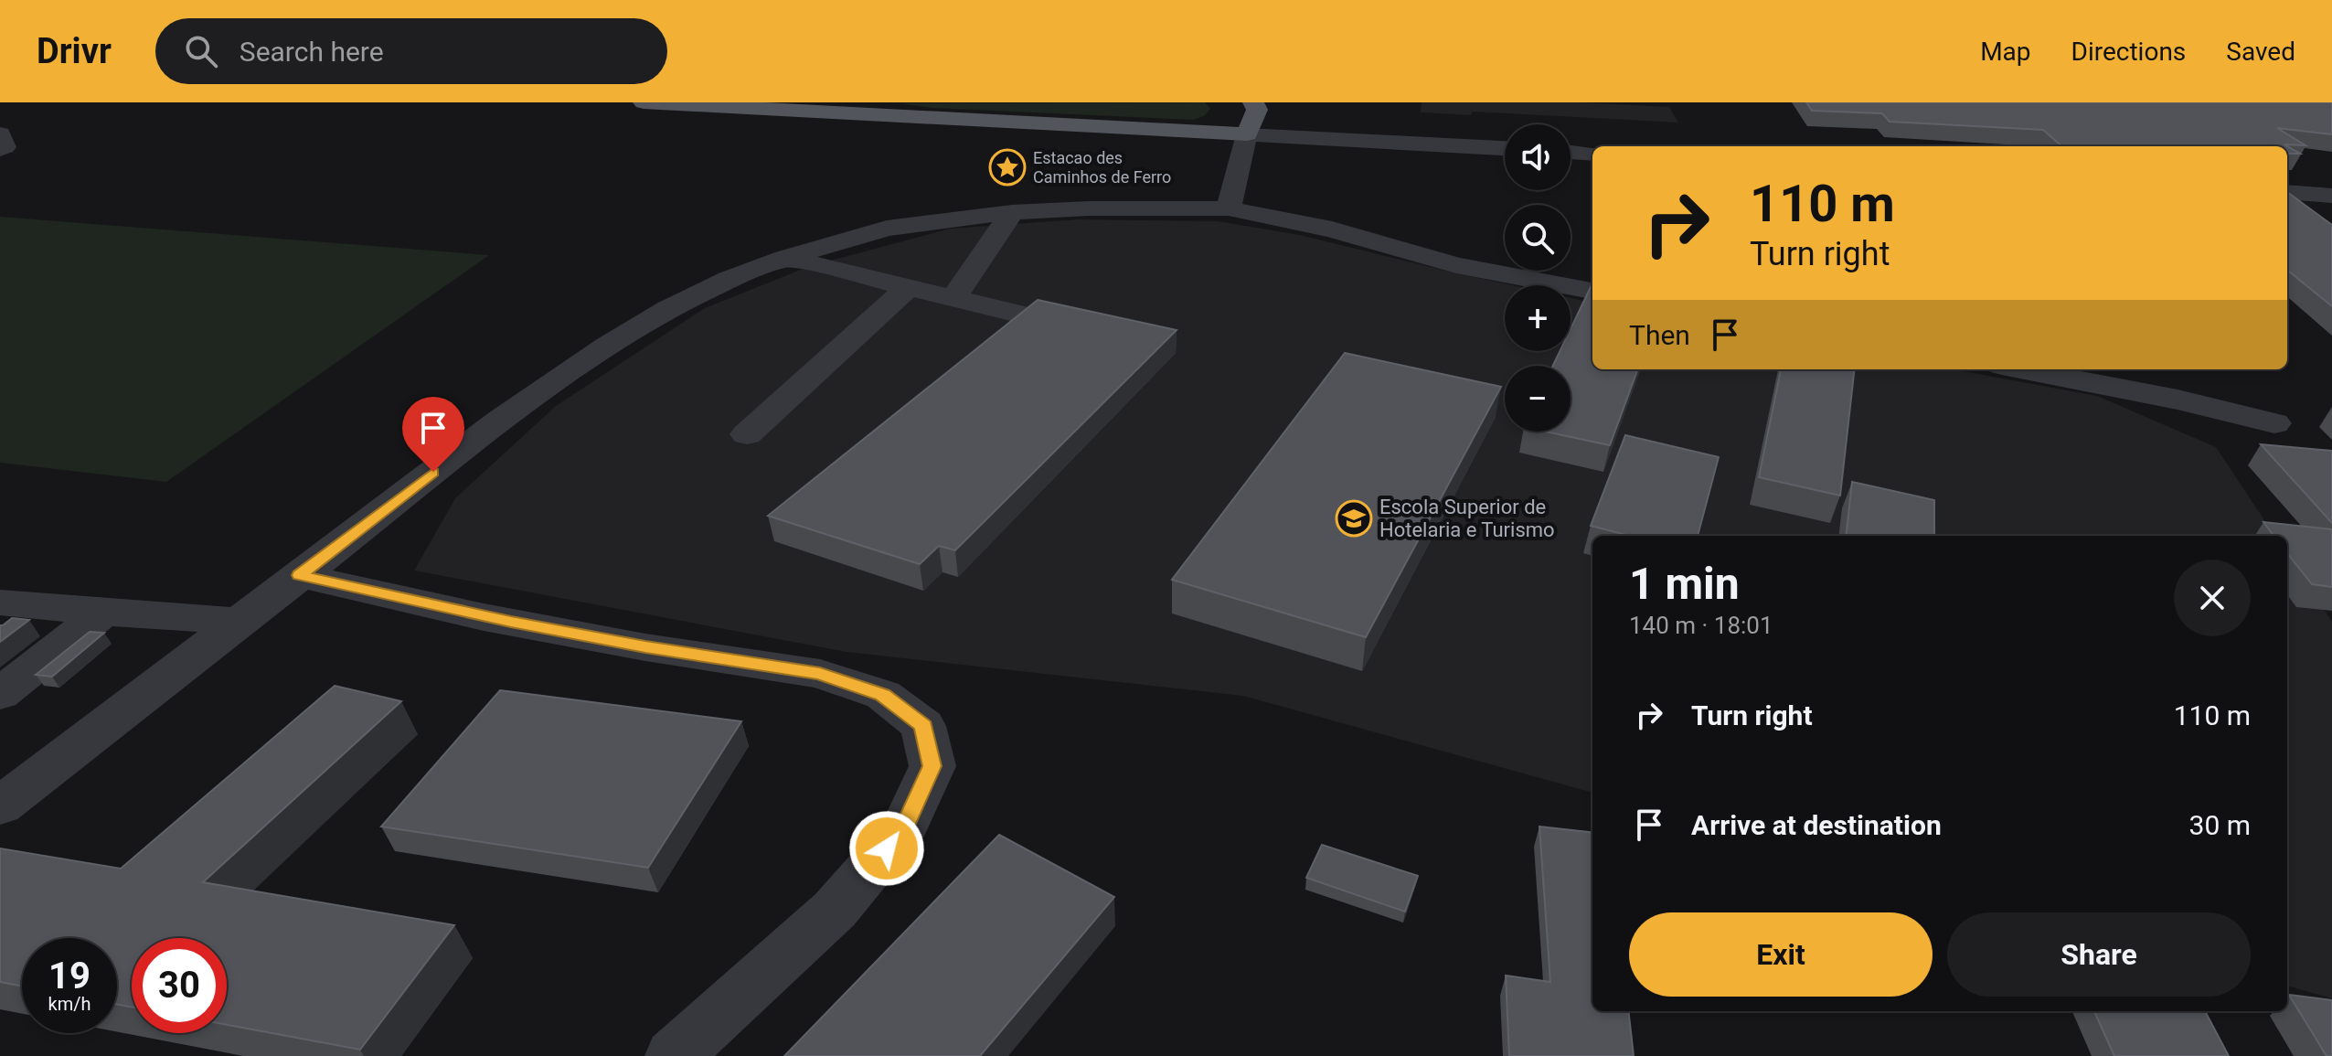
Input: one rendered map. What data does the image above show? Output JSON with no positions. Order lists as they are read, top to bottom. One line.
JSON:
{"places":{"place":["Estacao des Caminhos de Ferro"],"school or university":["Escola Superior de Hotelaria e Turismo"]},"page":{"header":"Drivr","search":"Search here","nav":["Map","Directions","Saved"],"map_buttons":["+","−"],"turn":["110 m","Turn right"],"then":"Then","heading":["1 min","140 m · 18:01"],"list":[{"name":"Turn right","value":"110 m"},{"name":"Arrive at destination","value":"30 m"}],"buttons":["Exit","Share"],"speed":"19 km/h","limit":"30"}}
